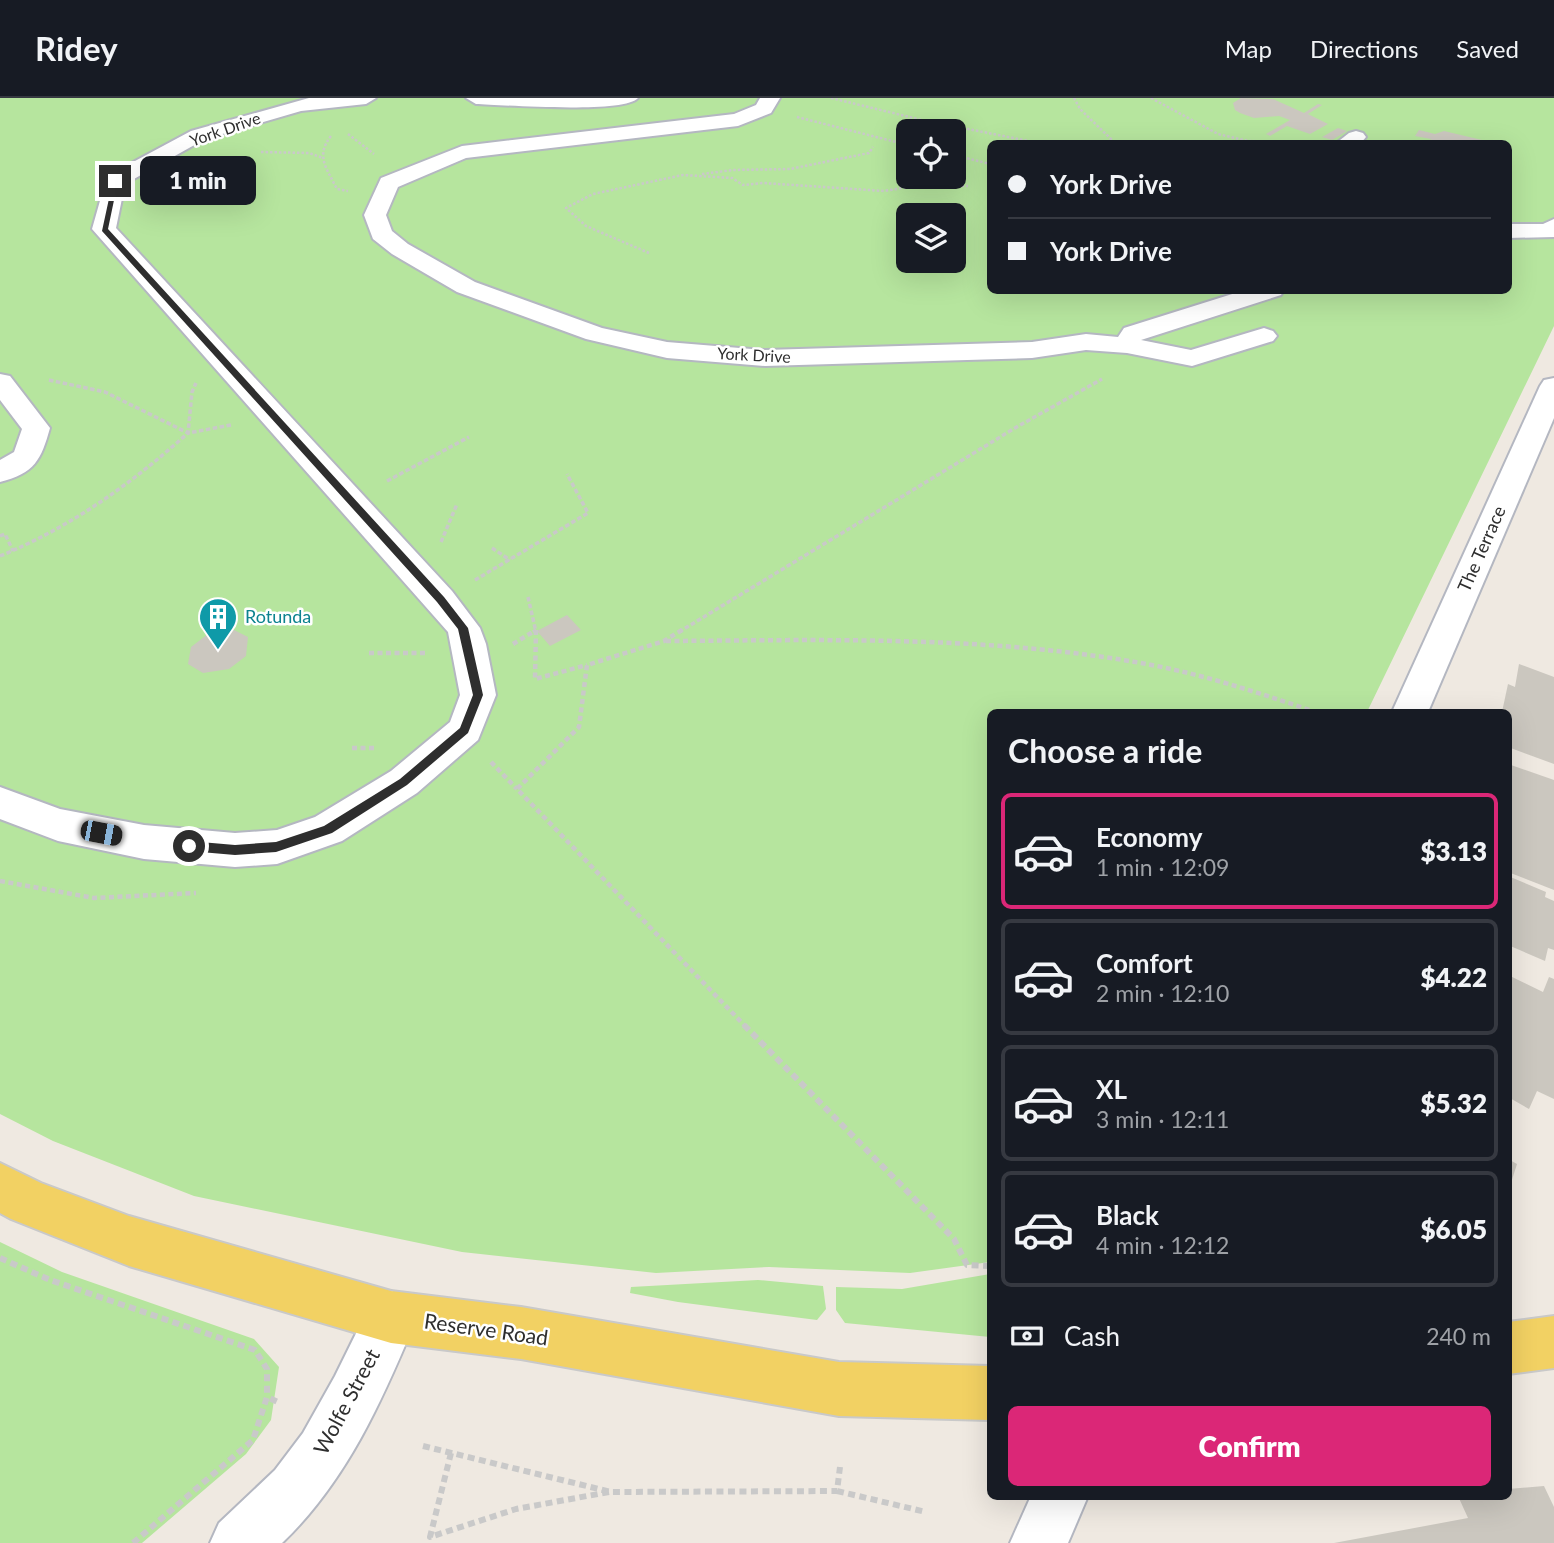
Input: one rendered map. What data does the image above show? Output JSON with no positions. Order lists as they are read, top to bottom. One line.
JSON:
{"streets":{"main road":["Reserve Road"],"street":["York Drive","The Terrace","Wolfe Street"]},"crossings":[["Reserve Road","Wolfe Street"]],"places":{"building":["Rotunda"]},"page":{"header":"Ridey","nav":["Map","Directions","Saved"],"banner":["York Drive","York Drive"],"bubble":"1 min","heading":"Choose a ride","list":[{"name":"Economy","note":"1 min · 12:09","value":"$3.13"},{"name":"Comfort","note":"2 min · 12:10","value":"$4.22"},{"name":"XL","note":"3 min · 12:11","value":"$5.32"},{"name":"Black","note":"4 min · 12:12","value":"$6.05"}],"pay":["Cash","240 m"],"buttons":"Confirm"}}
